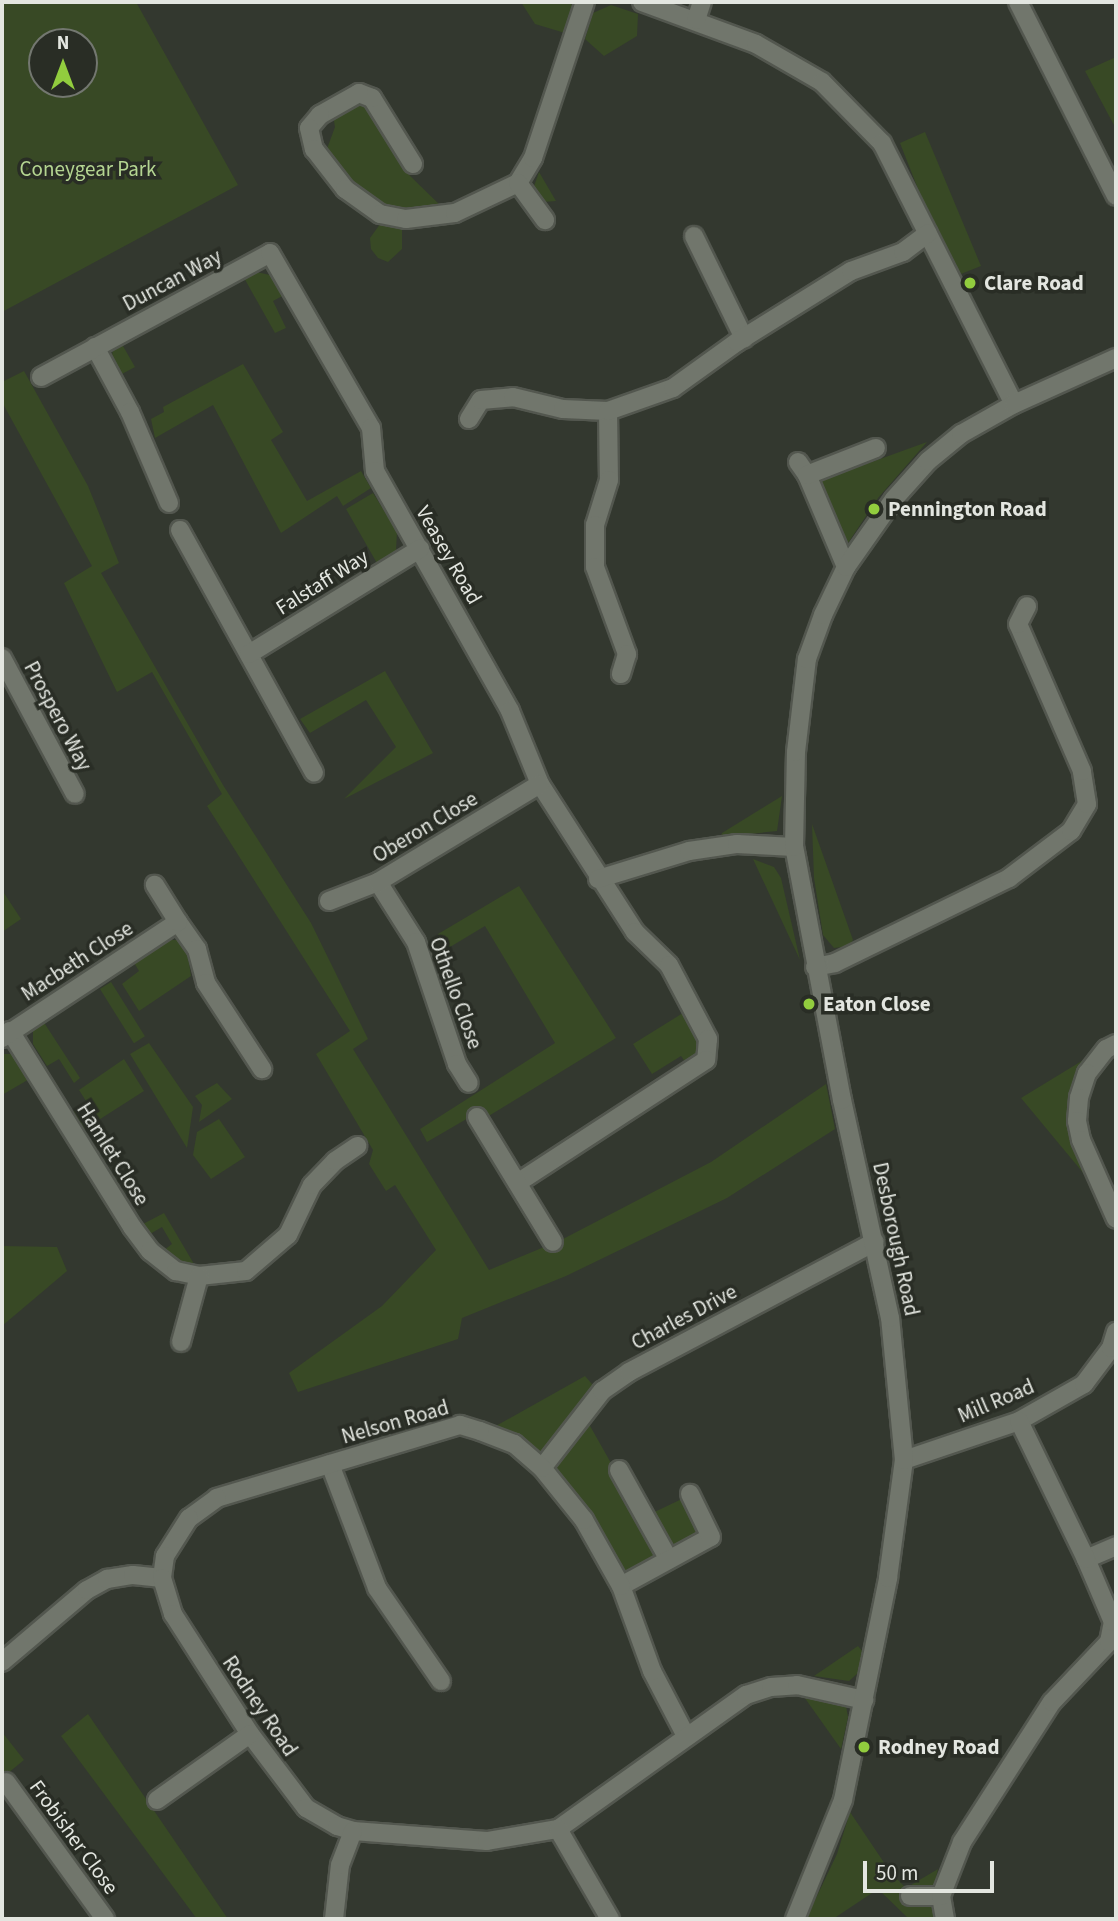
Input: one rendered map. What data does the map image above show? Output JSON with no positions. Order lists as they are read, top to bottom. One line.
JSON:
{"streets":{"street":["Duncan Way","Veasey Road","Falstaff Way","Prospero Way","Oberon Close","Macbeth Close","Othello Close","Hamlet Close","Desborough Road","Charles Drive","Mill Road","Nelson Road","Rodney Road","Frobisher Close"]},"crossings":[["Duncan Way","Veasey Road"],["Veasey Road","Falstaff Way"],["Veasey Road","Oberon Close"],["Oberon Close","Othello Close"],["Macbeth Close","Hamlet Close"],["Desborough Road","Charles Drive"],["Desborough Road","Mill Road"],["Desborough Road","Rodney Road"],["Charles Drive","Nelson Road"],["Nelson Road","Rodney Road"]],"parks":["Coneygear Park"],"places":["Clare Road","Pennington Road","Eaton Close","Rodney Road"],"scale_bar":"50 m","north":"top"}
